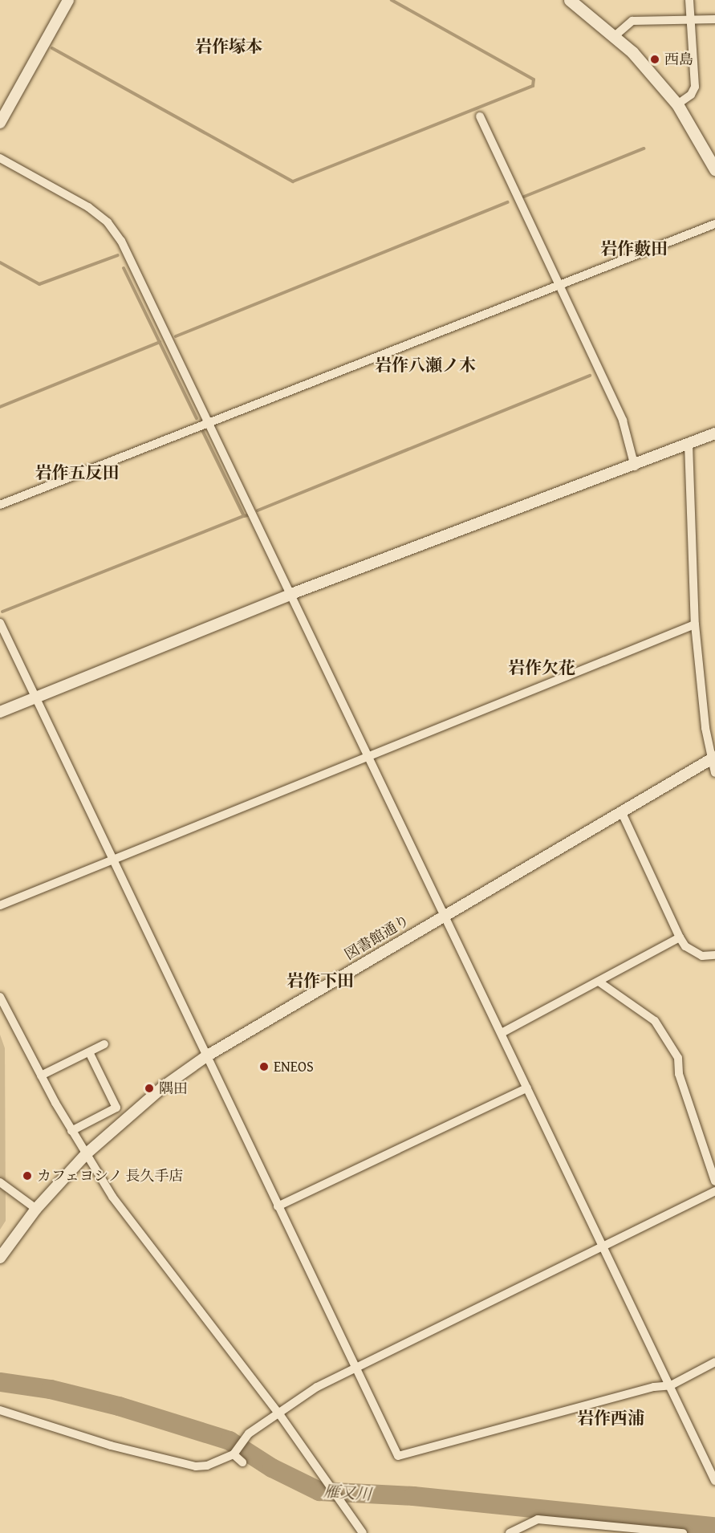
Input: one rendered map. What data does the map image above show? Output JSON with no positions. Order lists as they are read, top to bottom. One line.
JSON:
{"streets":{"street":["図書館通り"]},"districts":["岩作塚本","岩作藪田","岩作八瀬ノ木","岩作五反田","岩作欠花","岩作下田","岩作西浦"],"water":["雁又川"],"places":["西島","ENEOS","隅田","カフェヨシノ 長久手店"]}
